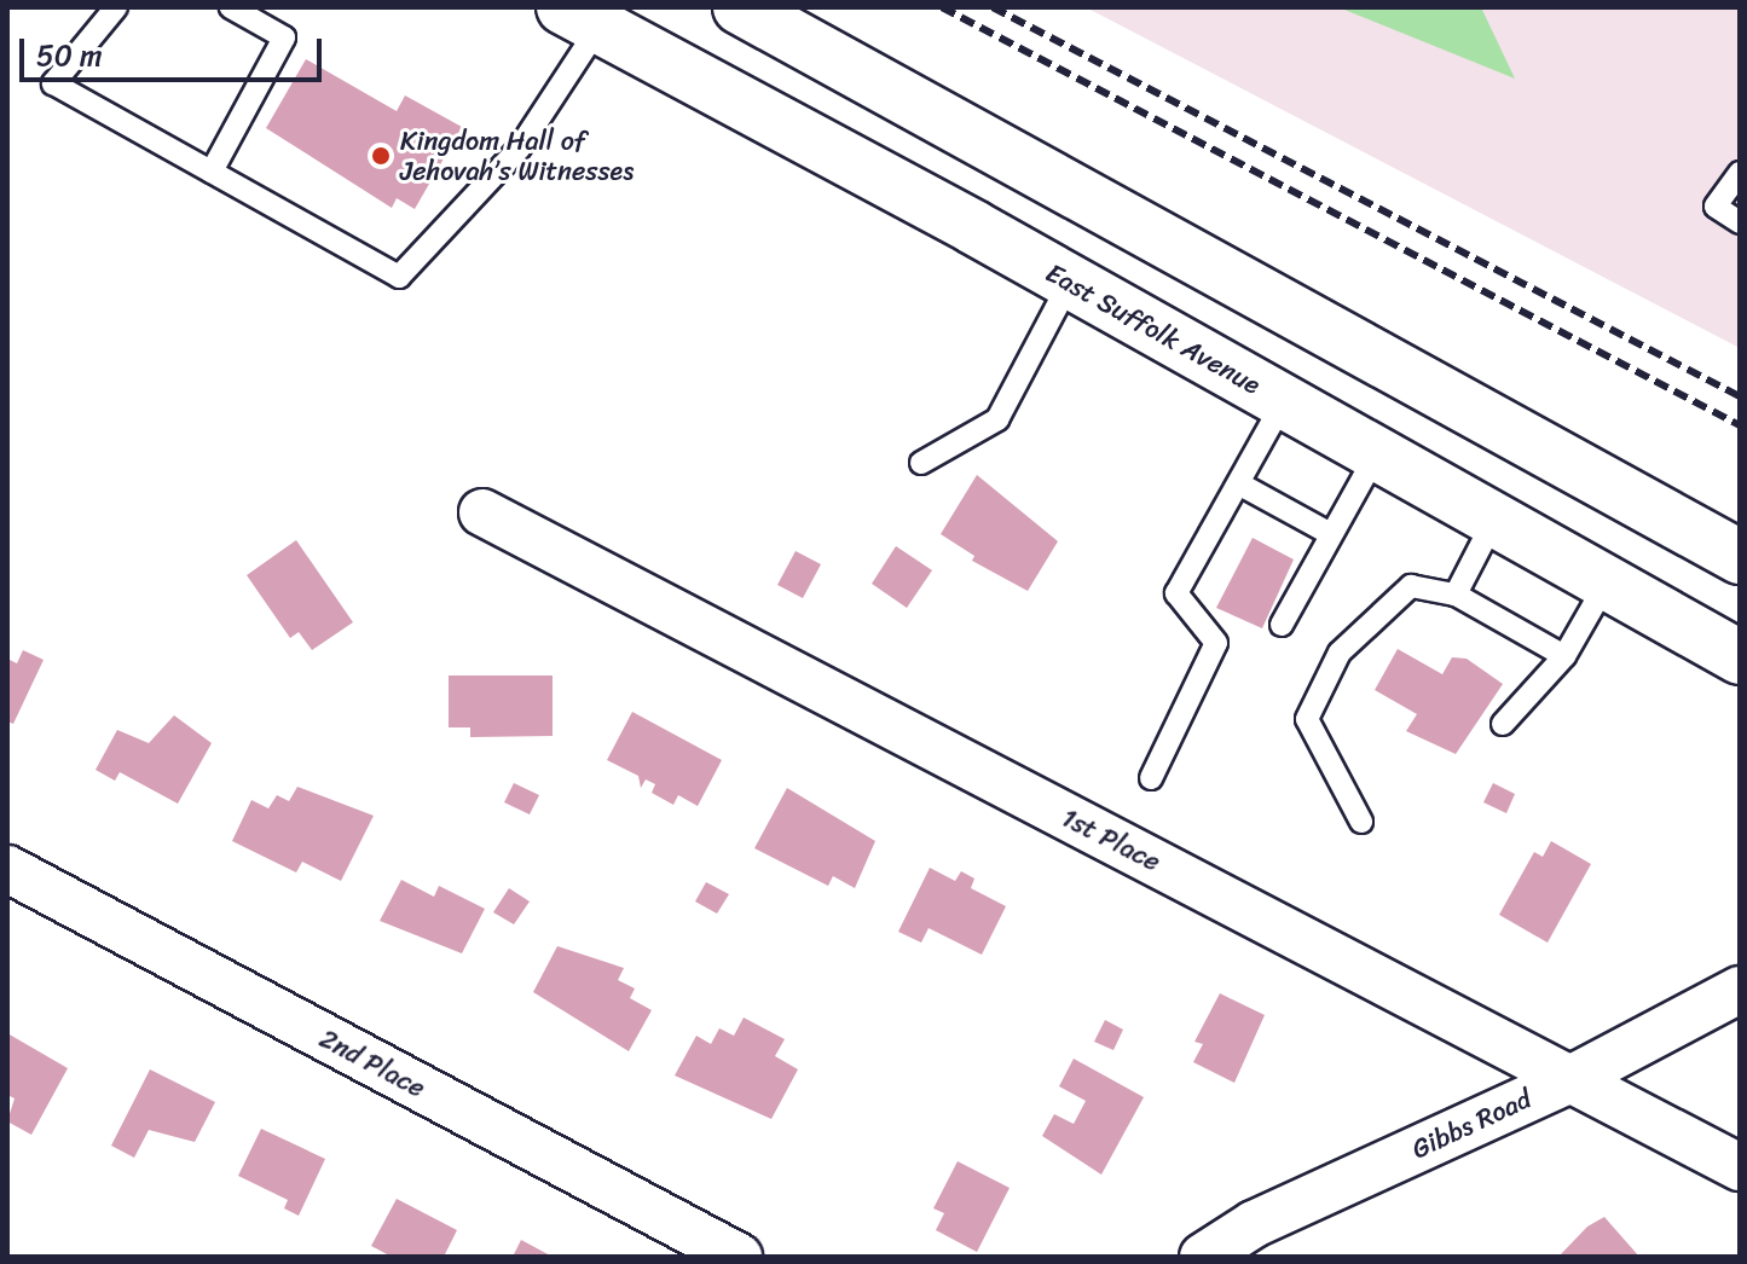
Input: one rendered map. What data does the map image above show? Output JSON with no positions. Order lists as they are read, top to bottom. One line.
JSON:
{"streets":{"main road":["East Suffolk Avenue"],"street":["1st Place","2nd Place","Gibbs Road"]},"crossings":[["1st Place","Gibbs Road"]],"places":["Kingdom Hall of Jehovah’s Witnesses"],"scale_bar":"50 m"}
